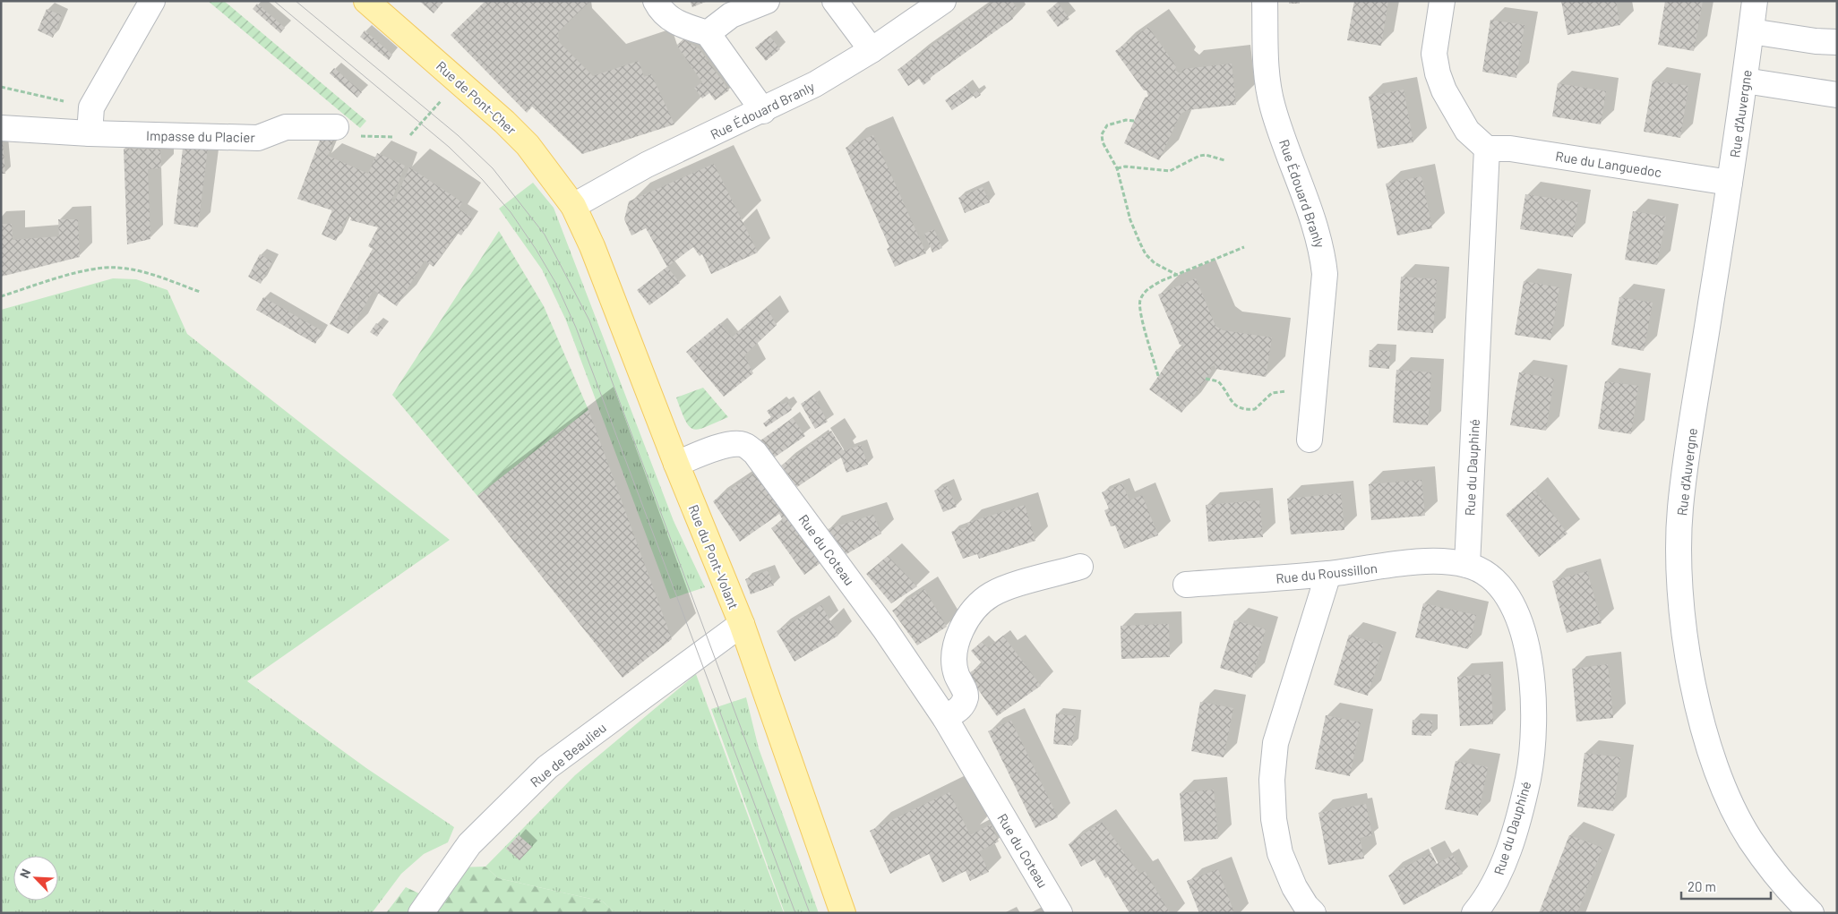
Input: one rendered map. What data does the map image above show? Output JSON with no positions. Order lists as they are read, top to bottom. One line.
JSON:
{"streets":{"main road":["Rue de Pont-Cher","Rue du Pont-Volant"],"street":["Rue Édouard Branly","Rue d'Auvergne","Impasse du Placier","Rue du Languedoc","Rue du Dauphiné","Rue du Coteau","Rue du Roussillon","Rue de Beaulieu"]},"crossings":[["Rue de Pont-Cher","Rue Édouard Branly"],["Rue de Pont-Cher","Rue du Pont-Volant"],["Rue Édouard Branly","Rue du Pont-Volant"],["Rue d'Auvergne","Rue du Languedoc"],["Rue du Languedoc","Rue du Dauphiné"],["Rue du Dauphiné","Rue du Roussillon"],["Rue du Coteau","Rue du Pont-Volant"],["Rue du Pont-Volant","Rue de Beaulieu"]],"scale_bar":"20 m","north":"top left"}
